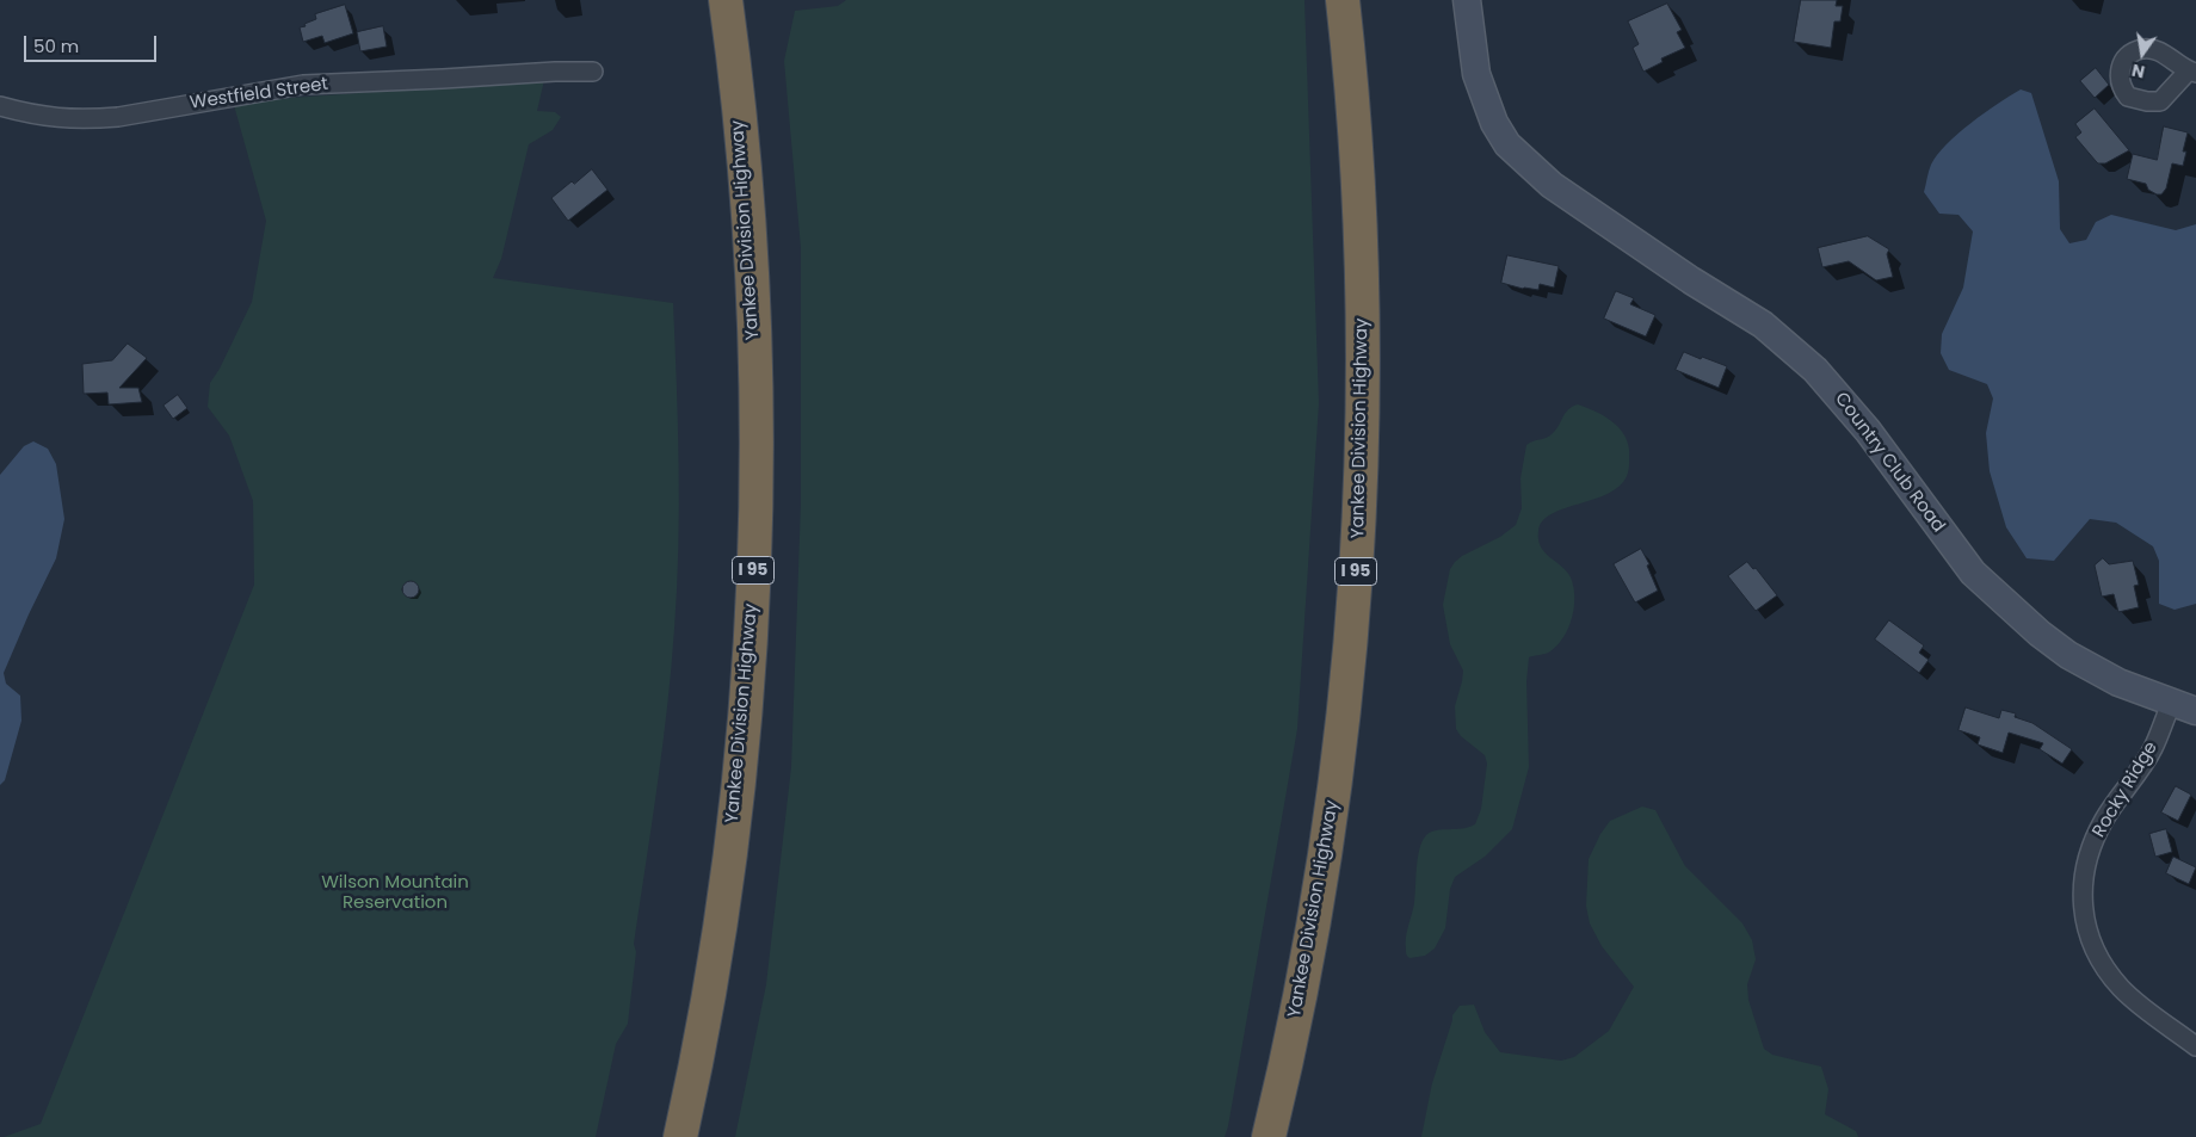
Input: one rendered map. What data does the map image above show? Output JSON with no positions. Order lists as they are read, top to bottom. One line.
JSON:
{"streets":{"highway":["Yankee Division Highway","I 95"],"street":["Westfield Street","Country Club Road","Rocky Ridge"]},"crossings":[["Country Club Road","Rocky Ridge"]],"parks":["Wilson Mountain Reservation"],"scale_bar":"50 m","north":"bottom"}
